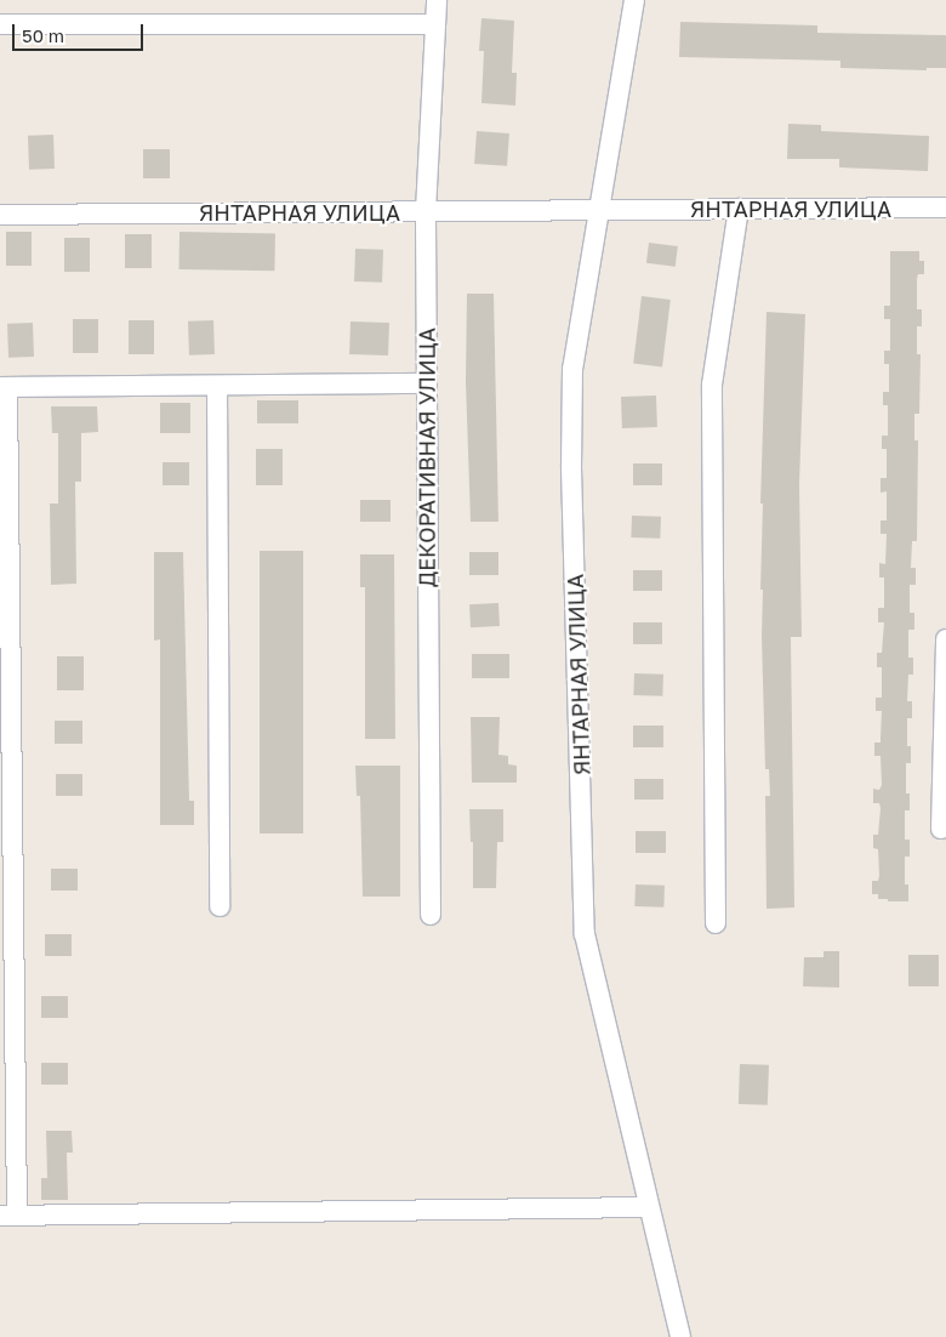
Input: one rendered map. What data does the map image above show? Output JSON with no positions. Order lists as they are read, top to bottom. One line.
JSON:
{"streets":{"street":["ЯНТАРНАЯ УЛИЦА","ДЕКОРАТИВНАЯ УЛИЦА"]},"crossings":[["ЯНТАРНАЯ УЛИЦА","ДЕКОРАТИВНАЯ УЛИЦА"]],"scale_bar":"50 m"}
